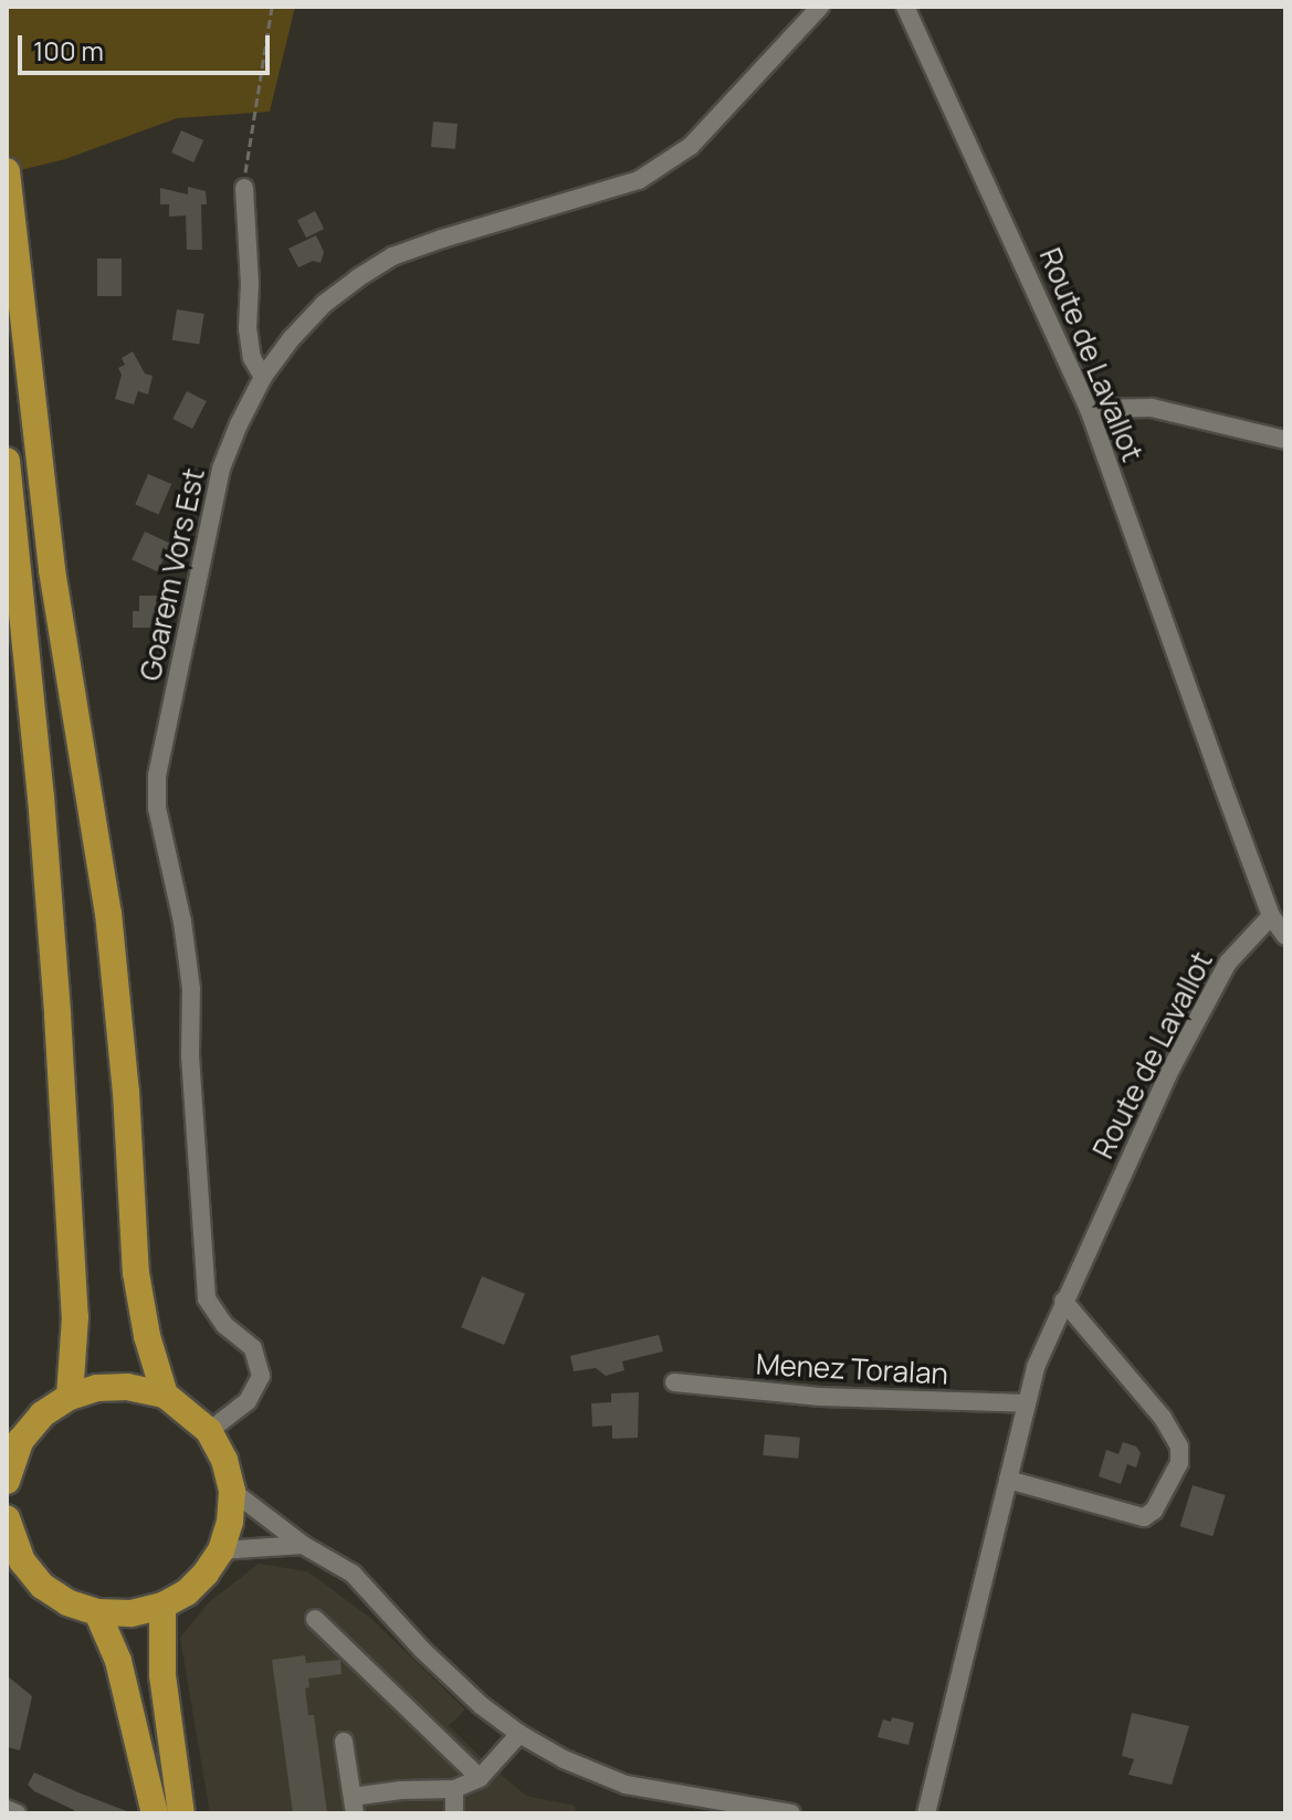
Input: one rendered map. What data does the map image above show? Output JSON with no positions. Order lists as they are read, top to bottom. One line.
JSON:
{"streets":{"street":["Route de Lavallot","Goarem Vors Est","Menez Toralan"]},"crossings":[["Route de Lavallot","Menez Toralan"]],"scale_bar":"100 m"}
